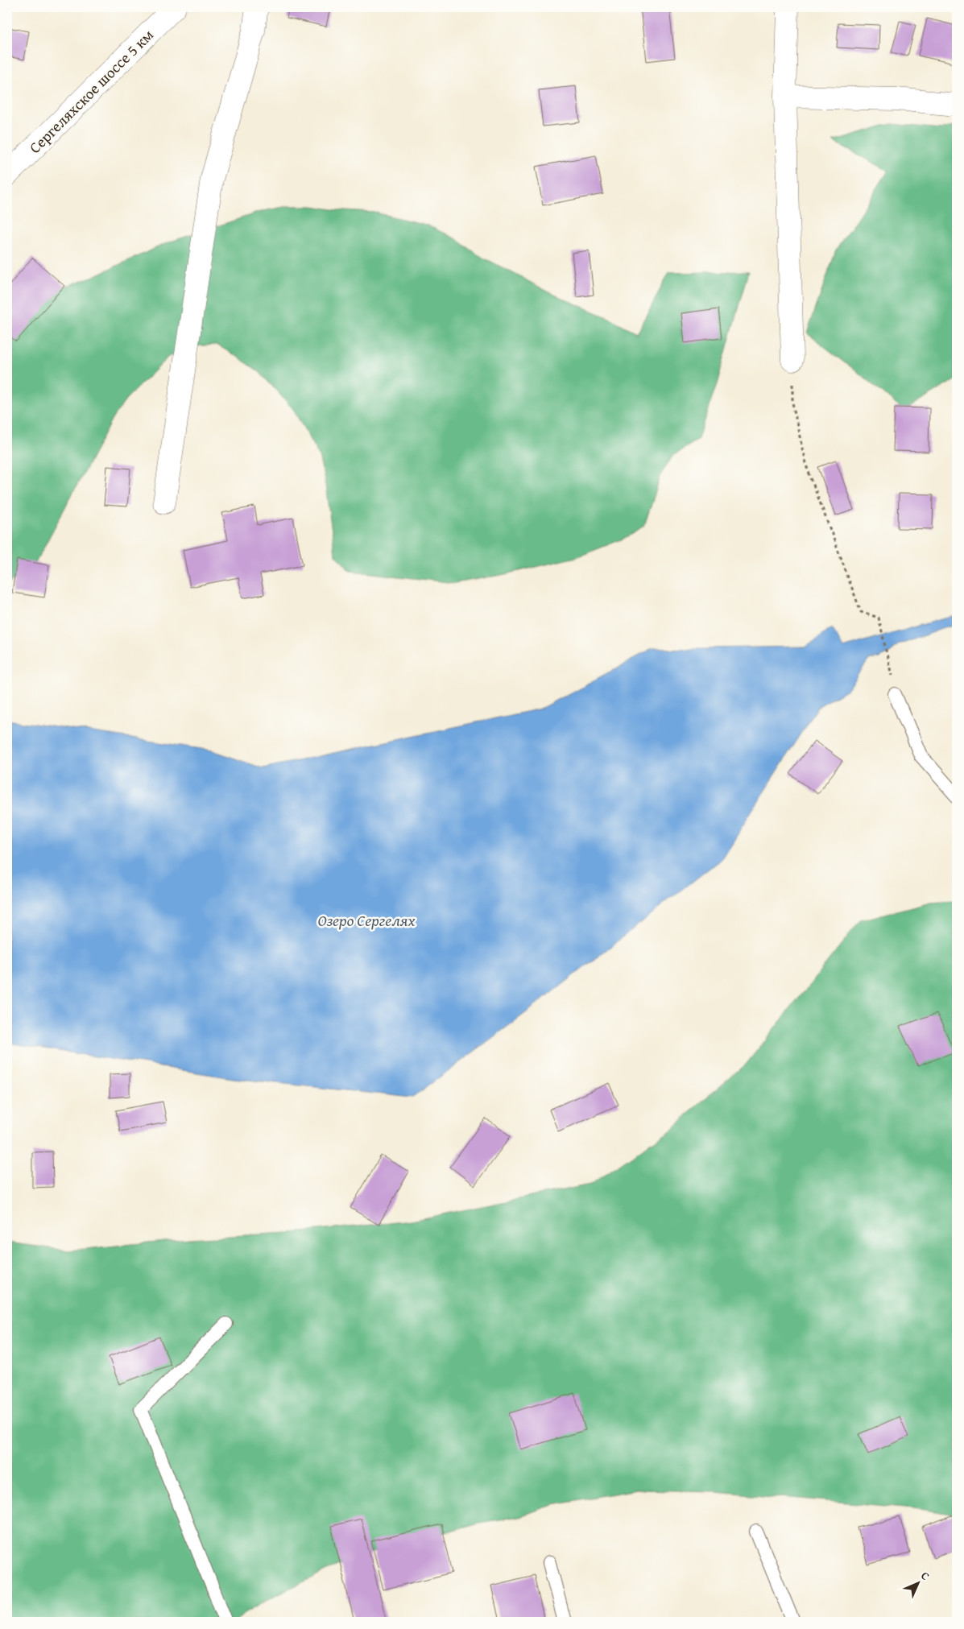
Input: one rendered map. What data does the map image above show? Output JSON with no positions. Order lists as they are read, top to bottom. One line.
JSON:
{"streets":{"street":["Сергеляхское шоссе 5 км"]},"water":["Озеро Сергелях"],"north":"top right"}
